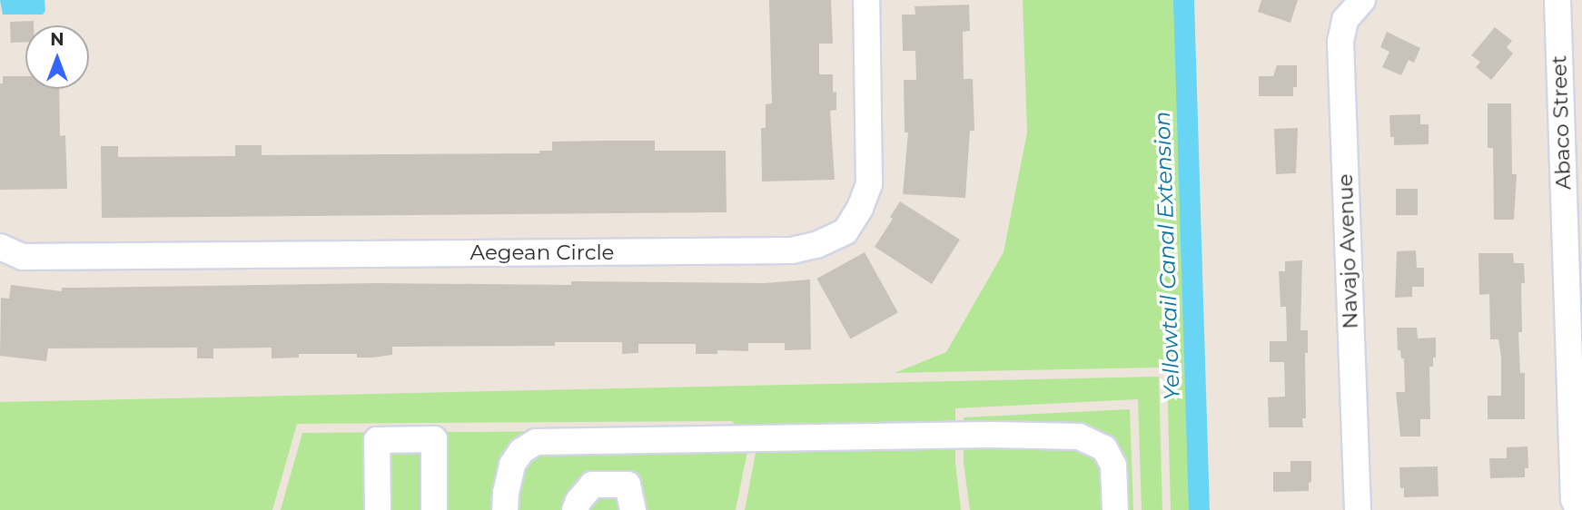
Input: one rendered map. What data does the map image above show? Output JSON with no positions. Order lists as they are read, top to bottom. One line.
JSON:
{"streets":{"street":["Abaco Street","Navajo Avenue","Aegean Circle"]},"water":["Yellowtail Canal Extension"],"north":"top"}
